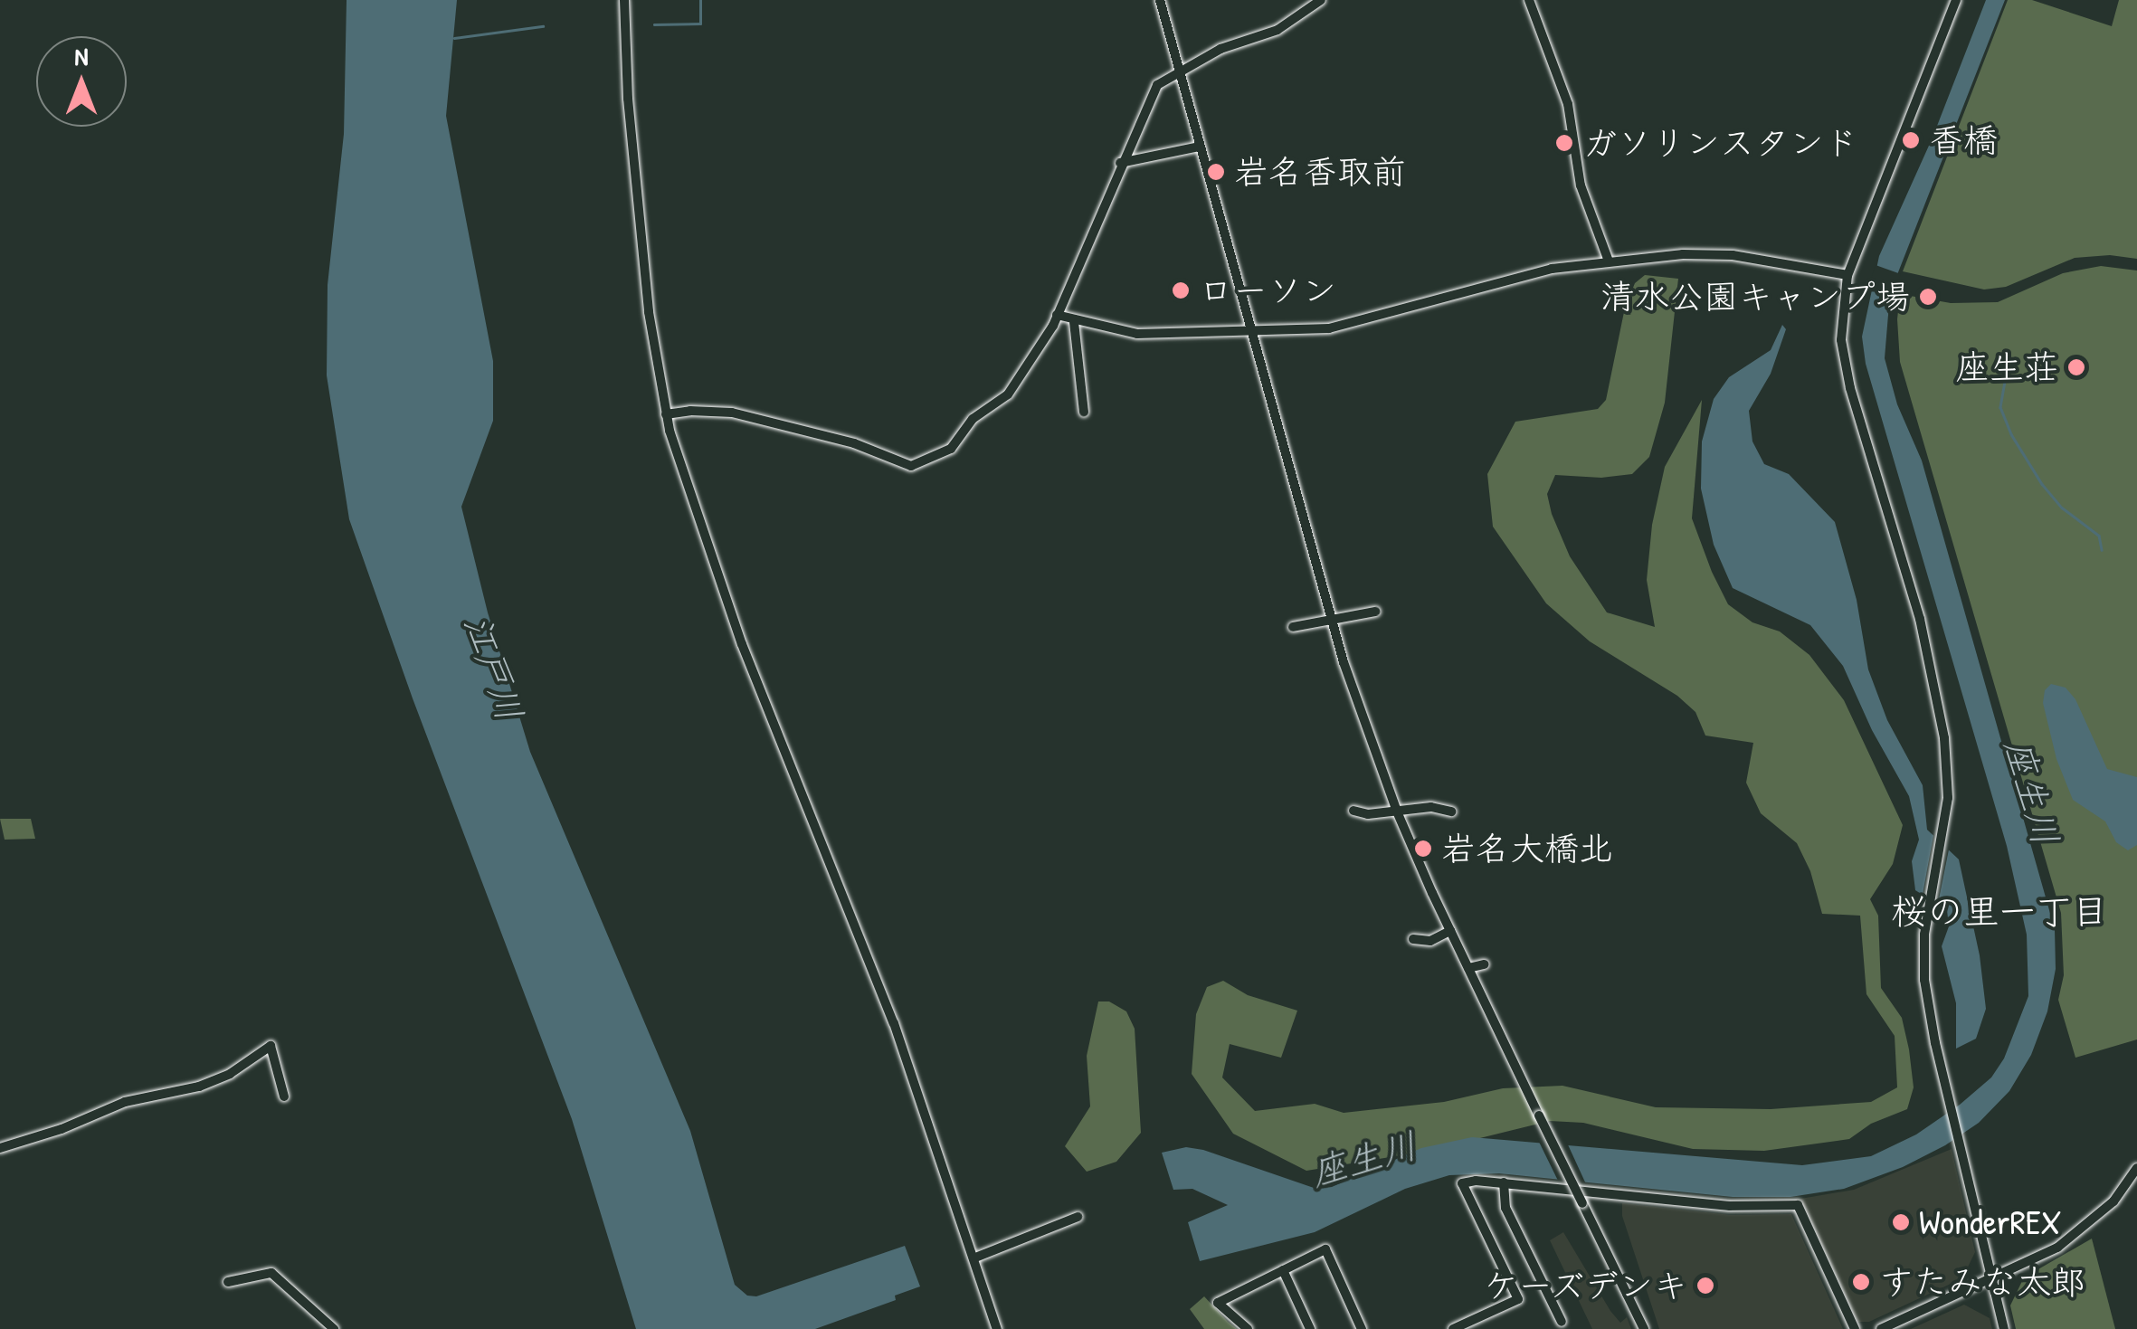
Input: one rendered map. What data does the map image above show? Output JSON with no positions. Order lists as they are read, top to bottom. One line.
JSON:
{"districts":["桜の里一丁目"],"water":["江戸川","座生川"],"places":["香橋","ガソリンスタンド","岩名香取前","ローソン","清水公園キャンプ場","座生荘","岩名大橋北","WonderREX","すたみな太郎","ケーズデンキ"],"north":"top"}
